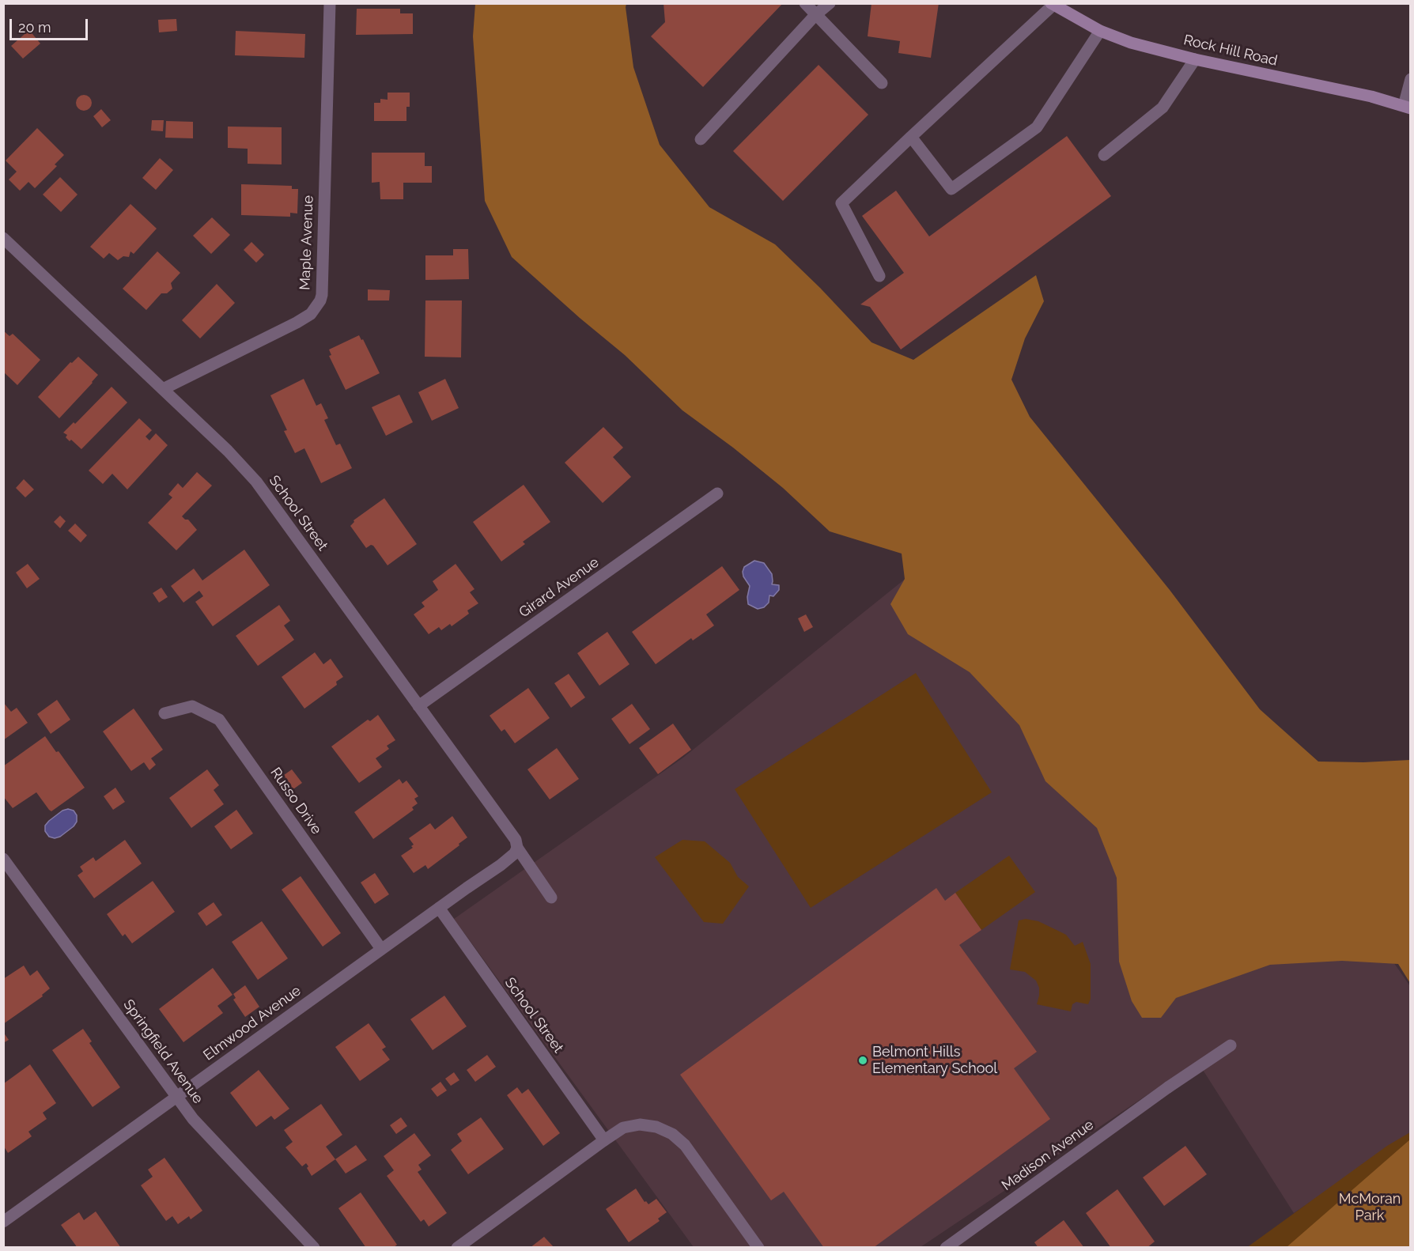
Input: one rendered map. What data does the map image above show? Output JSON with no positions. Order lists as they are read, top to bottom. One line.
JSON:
{"streets":{"main road":["Rock Hill Road"],"street":["Maple Avenue","School Street","Girard Avenue","Russo Drive","Elmwood Avenue","Springfield Avenue","Madison Avenue"]},"crossings":[["Maple Avenue","School Street"],["School Street","Girard Avenue"],["School Street","Elmwood Avenue"],["Russo Drive","Elmwood Avenue"],["Elmwood Avenue","Springfield Avenue"]],"parks":["McMoran Park"],"places":["Belmont Hills Elementary School"],"scale_bar":"20 m"}
